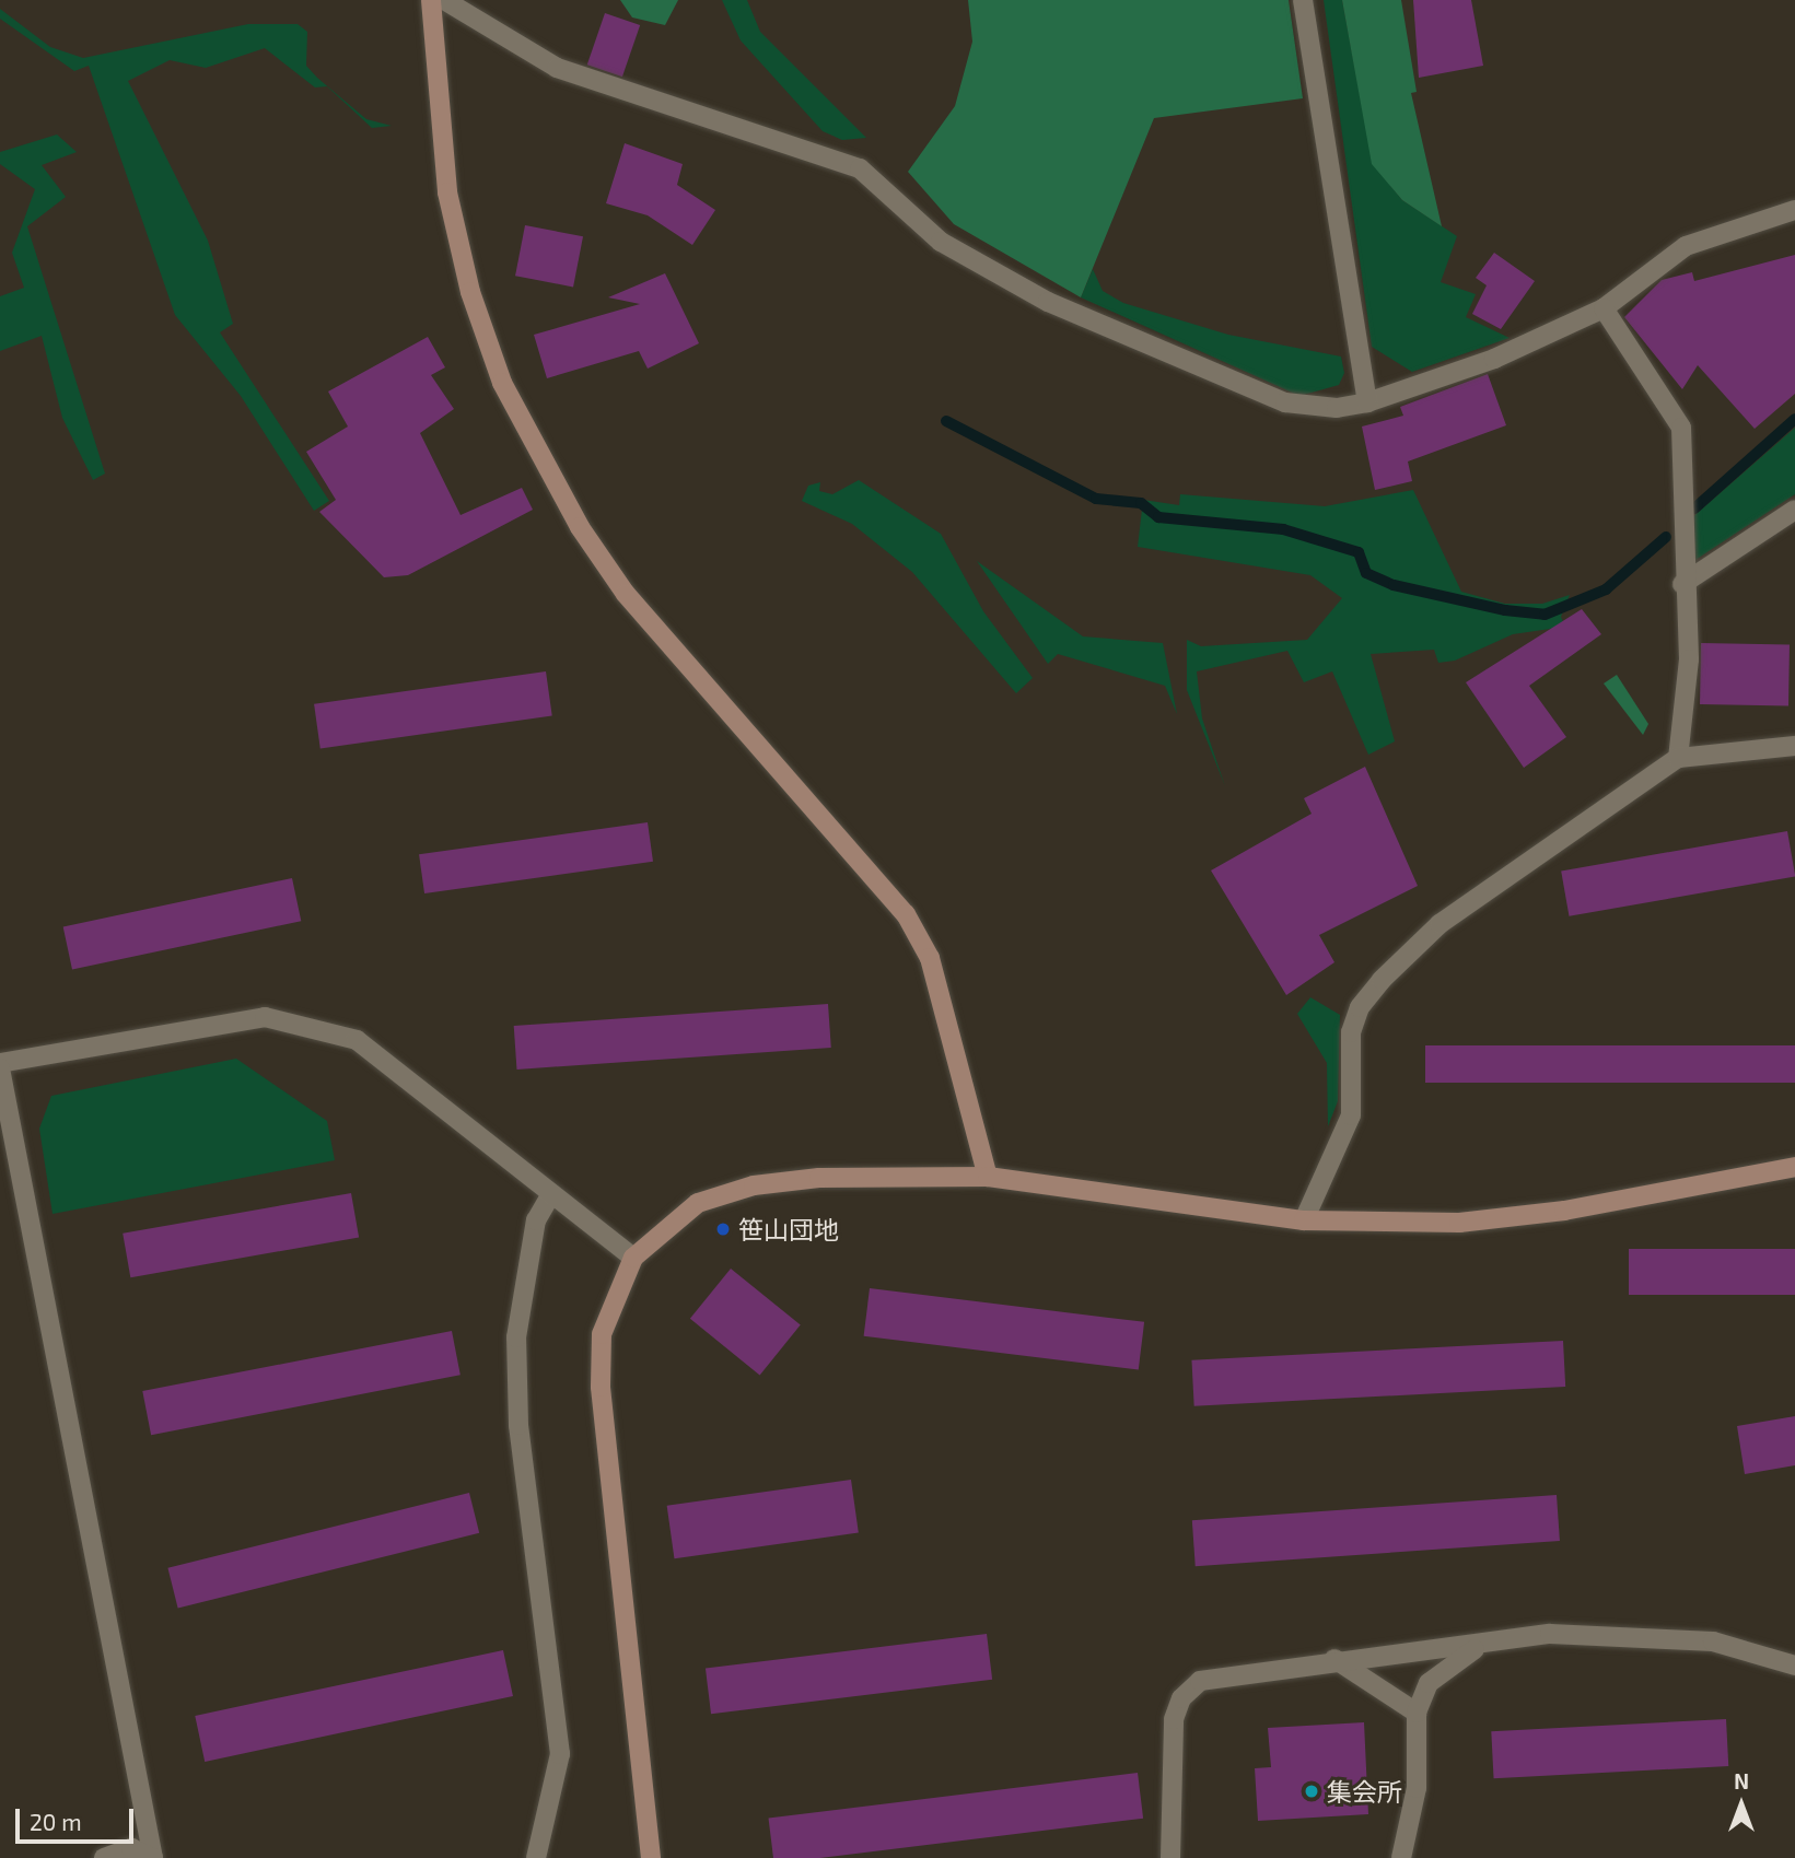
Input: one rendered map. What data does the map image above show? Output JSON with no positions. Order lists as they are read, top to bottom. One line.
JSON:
{"places":["笹山団地","集会所"],"scale_bar":"20 m","north":"top"}
